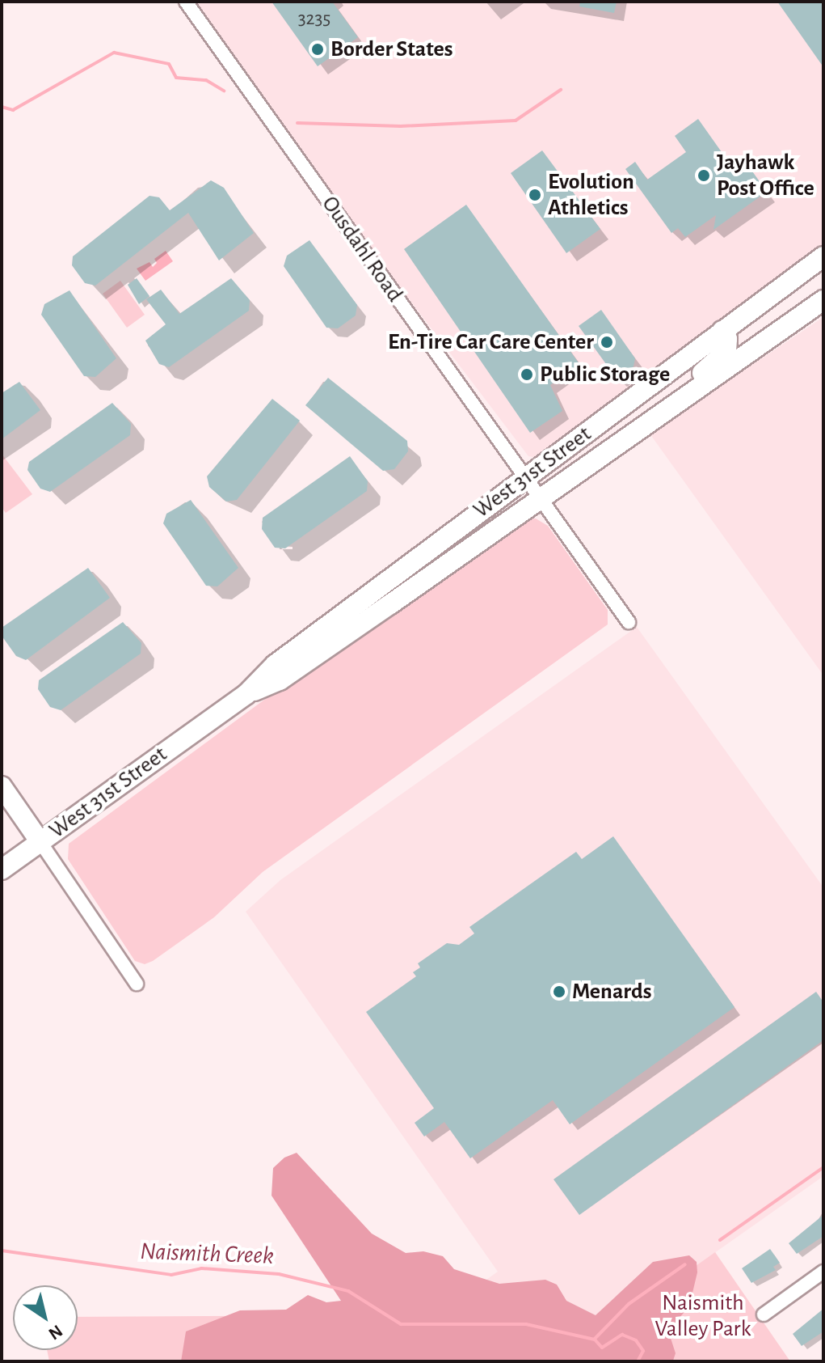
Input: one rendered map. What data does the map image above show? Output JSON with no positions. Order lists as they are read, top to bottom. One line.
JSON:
{"streets":{"main road":["West 31st Street"],"street":["Ousdahl Road"]},"crossings":[["Ousdahl Road","West 31st Street"]],"water":["Naismith Creek"],"parks":["Naismith Valley Park"],"places":["Border States","Jayhawk Post Office","Evolution Athletics","En-Tire Car Care Center","Public Storage","Menards"],"house_numbers":["3235"],"north":"bottom right"}
